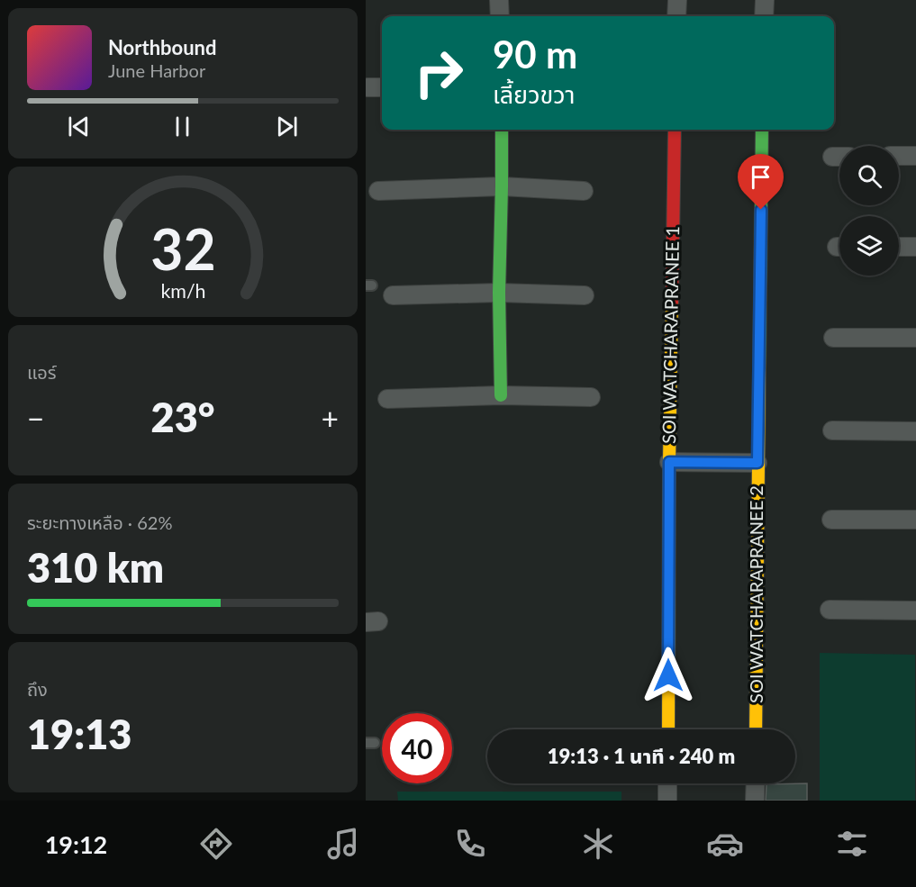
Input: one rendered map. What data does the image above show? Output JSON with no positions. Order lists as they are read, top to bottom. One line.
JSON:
{"streets":{"street":["SOI WATCHARAPRANEE 1","SOI WATCHARAPRANEE 2"]},"page":{"turn":["90 m","เลี้ยวขวา"],"song":["Northbound","June Harbor"],"tile":["แอร์",["ระยะทางเหลือ · 62%","310 km"],["ถึง","19:13"]],"heat":["−","23°","+"],"limit":"40","trip":"19:13 · 1 นาที · 240 m","tabs":"19:12","gauge":["32","km/h"]}}
